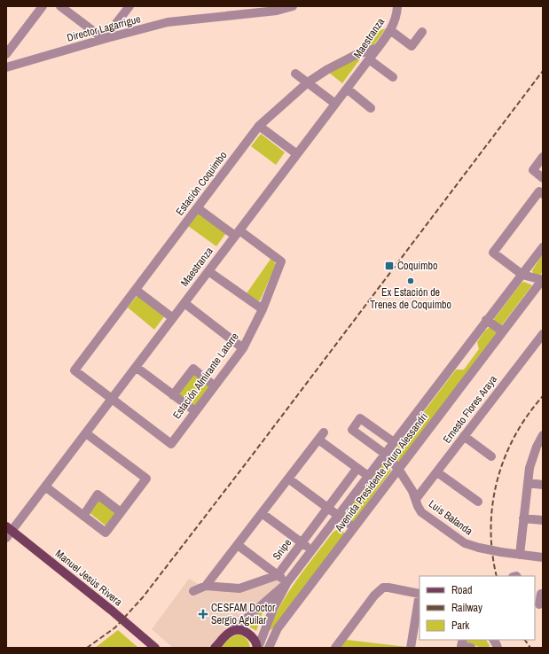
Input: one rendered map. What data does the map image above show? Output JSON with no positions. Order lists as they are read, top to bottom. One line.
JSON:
{"streets":{"main road":["Avenida Presidente Arturo Alessandri","Manuel Jesús Rivera"],"street":["Director Lagarrigue","Maestranza","Estación Coquimbo","Estación Almirante Latorre","Ernesto Flores Araya","Luis Balanda","Snipe"]},"crossings":[["Maestranza","Estación Coquimbo"],["Maestranza","Estación Almirante Latorre"],["Maestranza","Manuel Jesús Rivera"],["Estación Coquimbo","Estación Almirante Latorre"],["Ernesto Flores Araya","Luis Balanda"],["Avenida Presidente Arturo Alessandri","Luis Balanda"]],"places":{"transit":["Coquimbo"],"other":["Ex Estación de Trenes de Coquimbo"],"health":["CESFAM Doctor Sergio Aguilar"]},"legend":["Road","Railway","Park"]}
